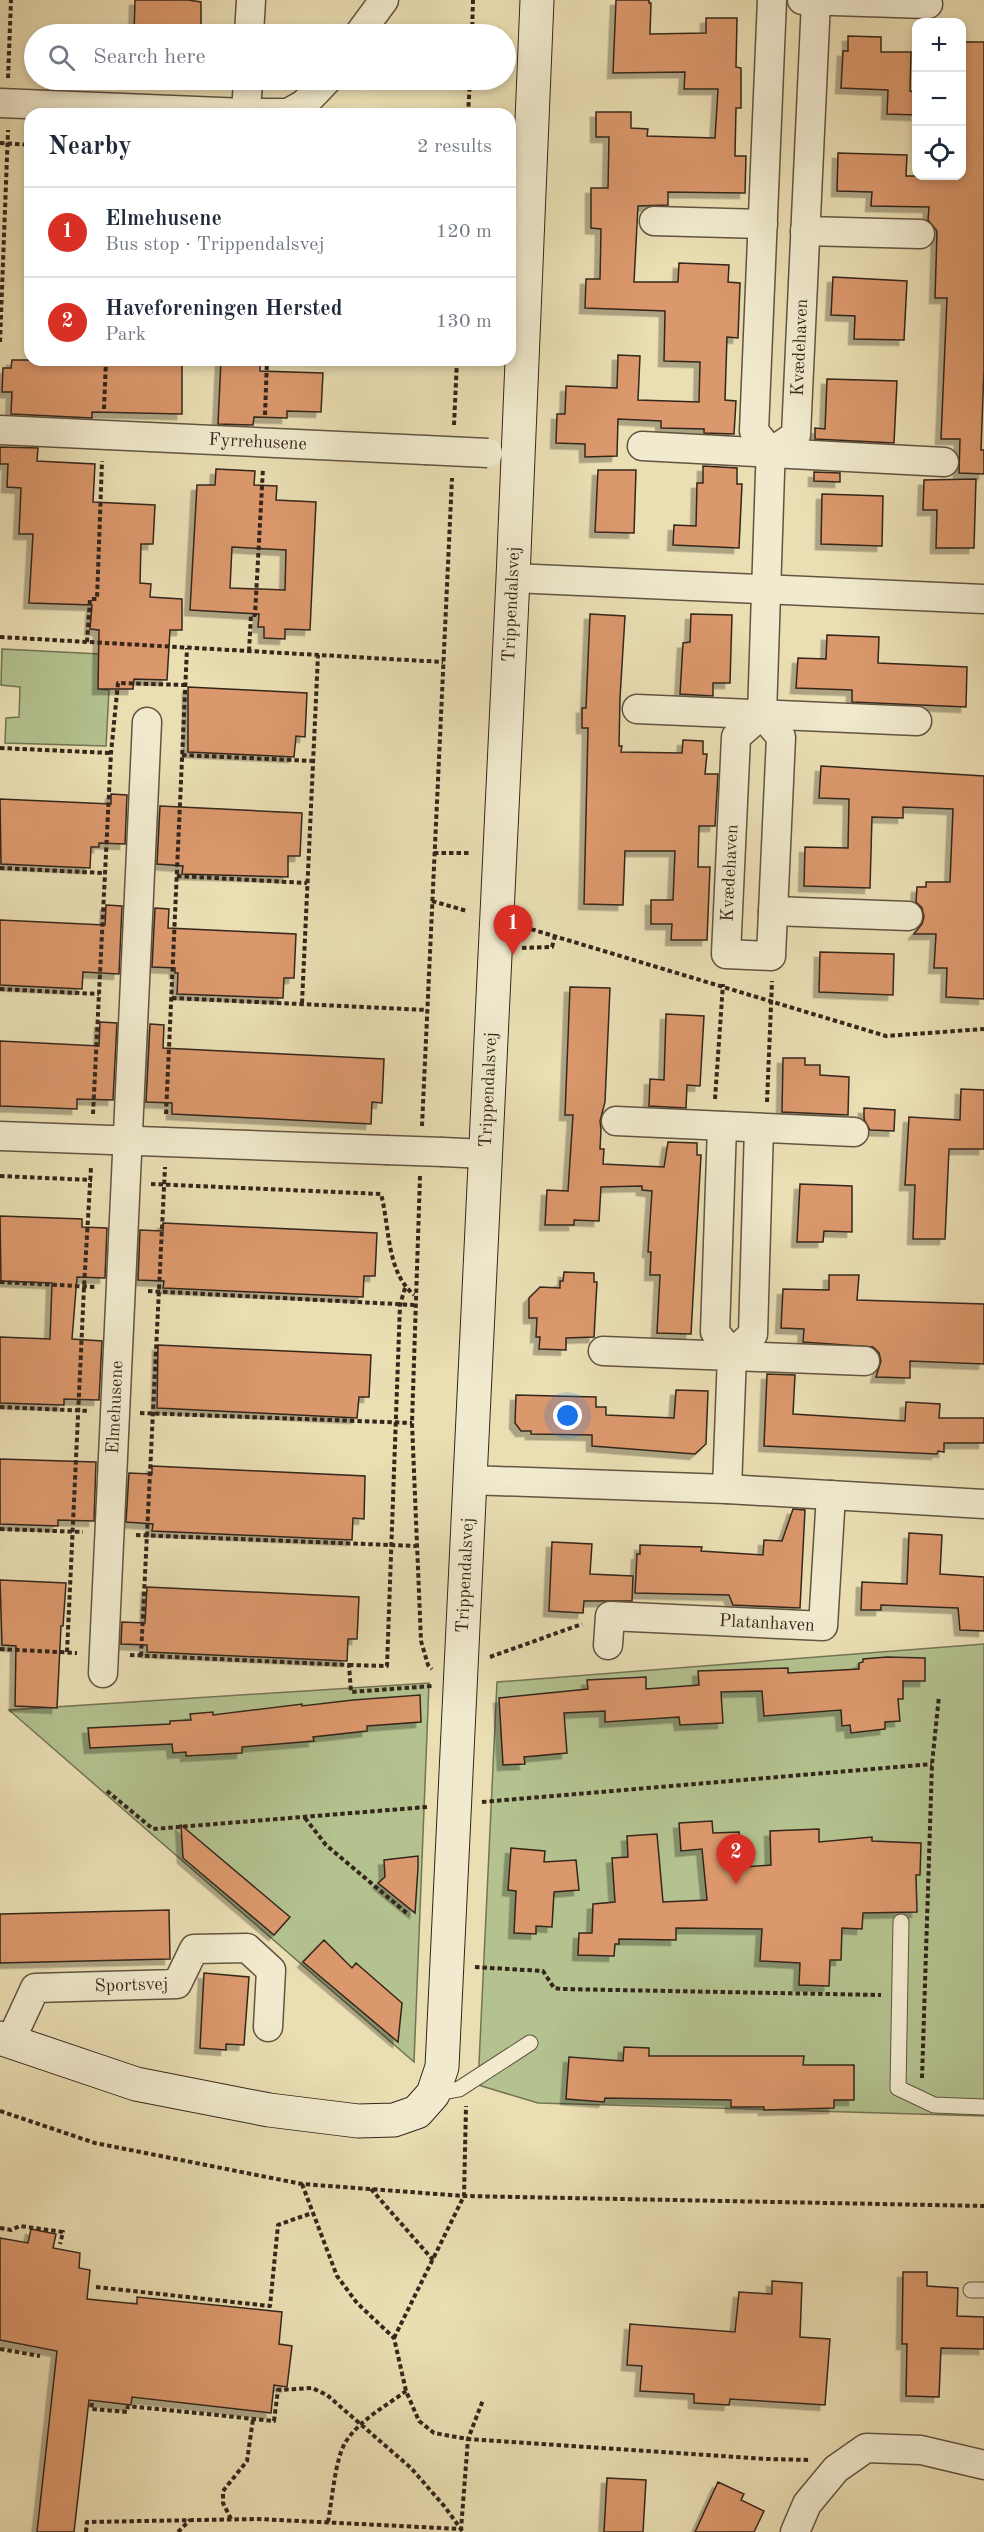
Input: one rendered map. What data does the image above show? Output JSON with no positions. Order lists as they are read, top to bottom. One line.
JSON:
{"streets":{"street":["Kvædehaven","Fyrrehusene","Trippendalsvej","Elmehusene","Platanhaven","Sportsvej"]},"crossings":[["Fyrrehusene","Trippendalsvej"],["Trippendalsvej","Sportsvej"]],"page":{"map_buttons":["+","−"],"search":"Search here","heading":["Nearby","2 results"],"list":[{"mark":"1","name":"Elmehusene","note":"Bus stop · Trippendalsvej","value":"120 m"},{"mark":"2","name":"Haveforeningen Hersted","note":"Park","value":"130 m"}],"pins":["1","2"]}}
